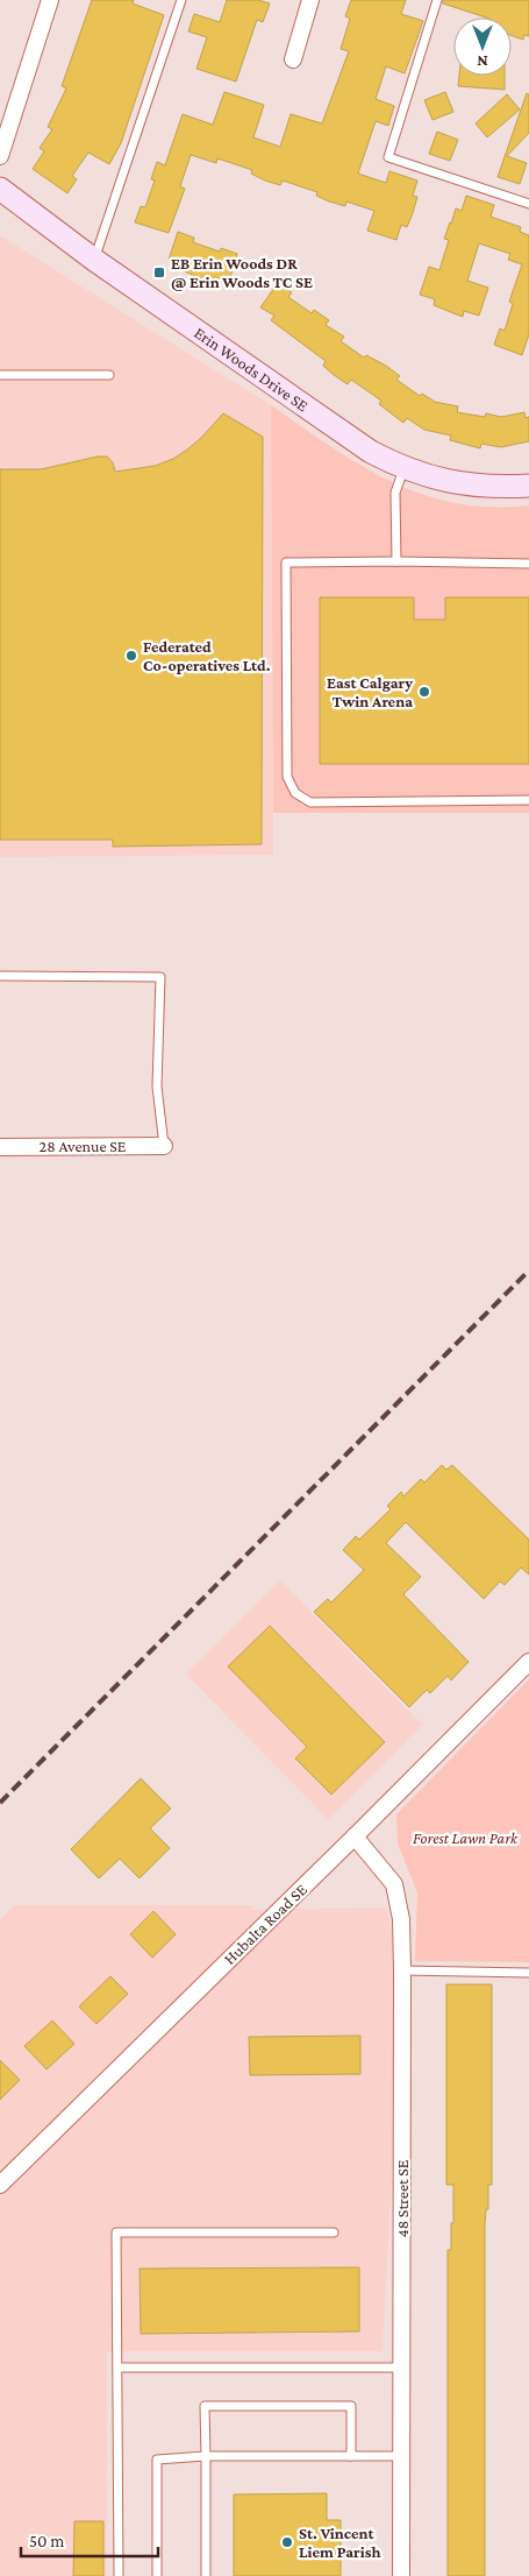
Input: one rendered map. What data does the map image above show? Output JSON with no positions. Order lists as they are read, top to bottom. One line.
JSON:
{"streets":{"street":["Erin Woods Drive SE","28 Avenue SE","Hubalta Road SE","48 Street SE"]},"crossings":[["Hubalta Road SE","48 Street SE"]],"parks":["Forest Lawn Park"],"places":{"transit":["EB Erin Woods DR @ Erin Woods TC SE"],"other":["Federated Co-operatives Ltd.","East Calgary Twin Arena","St. Vincent Liem Parish"]},"scale_bar":"50 m","north":"bottom"}
